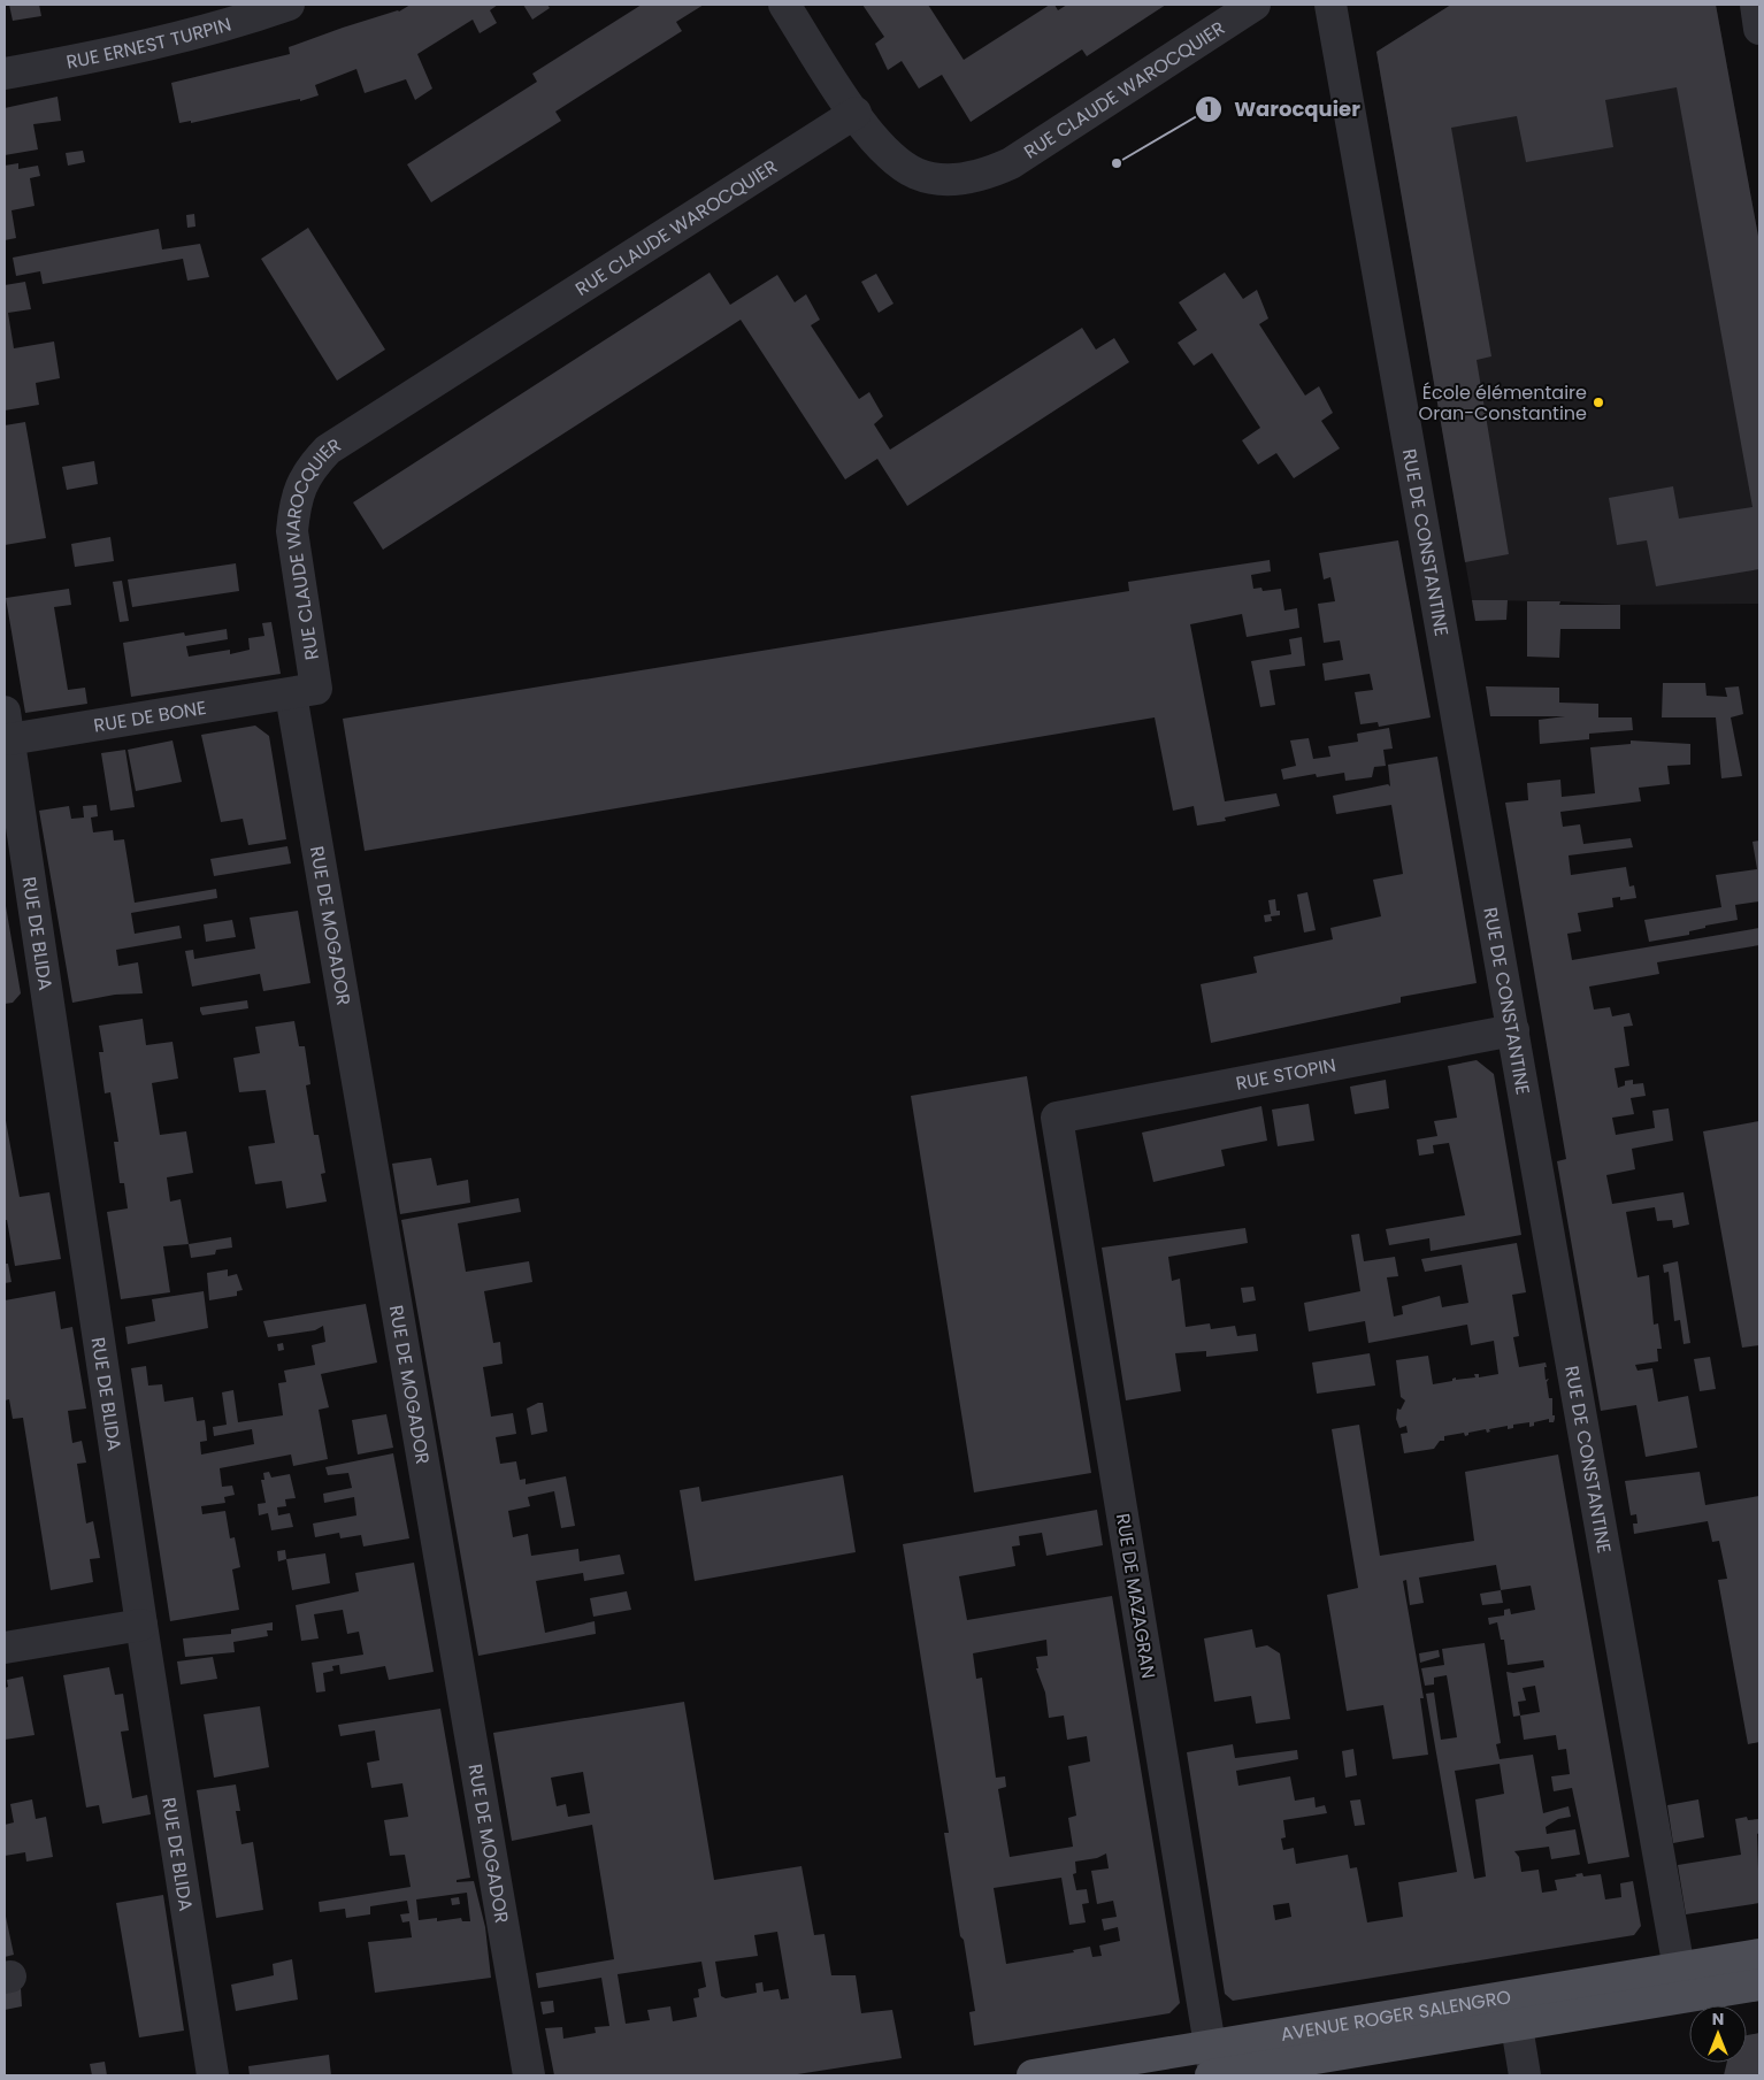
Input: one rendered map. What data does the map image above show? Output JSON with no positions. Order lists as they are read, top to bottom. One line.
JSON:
{"streets":{"main road":["AVENUE ROGER SALENGRO"],"street":["RUE ERNEST TURPIN","RUE CLAUDE WAROCQUIER","RUE DE CONSTANTINE","RUE DE BONE","RUE DE MOGADOR","RUE DE BLIDA","RUE STOPIN","RUE DE MAZAGRAN"]},"crossings":[["RUE CLAUDE WAROCQUIER","RUE DE BONE"],["RUE CLAUDE WAROCQUIER","RUE DE MOGADOR"],["RUE DE CONSTANTINE","RUE STOPIN"],["RUE DE CONSTANTINE","AVENUE ROGER SALENGRO"],["RUE DE BONE","RUE DE MOGADOR"],["RUE DE BONE","RUE DE BLIDA"],["RUE STOPIN","RUE DE MAZAGRAN"],["RUE DE MAZAGRAN","AVENUE ROGER SALENGRO"]],"places":["Warocquier","École élémentaire Oran-Constantine"],"north":"top"}
